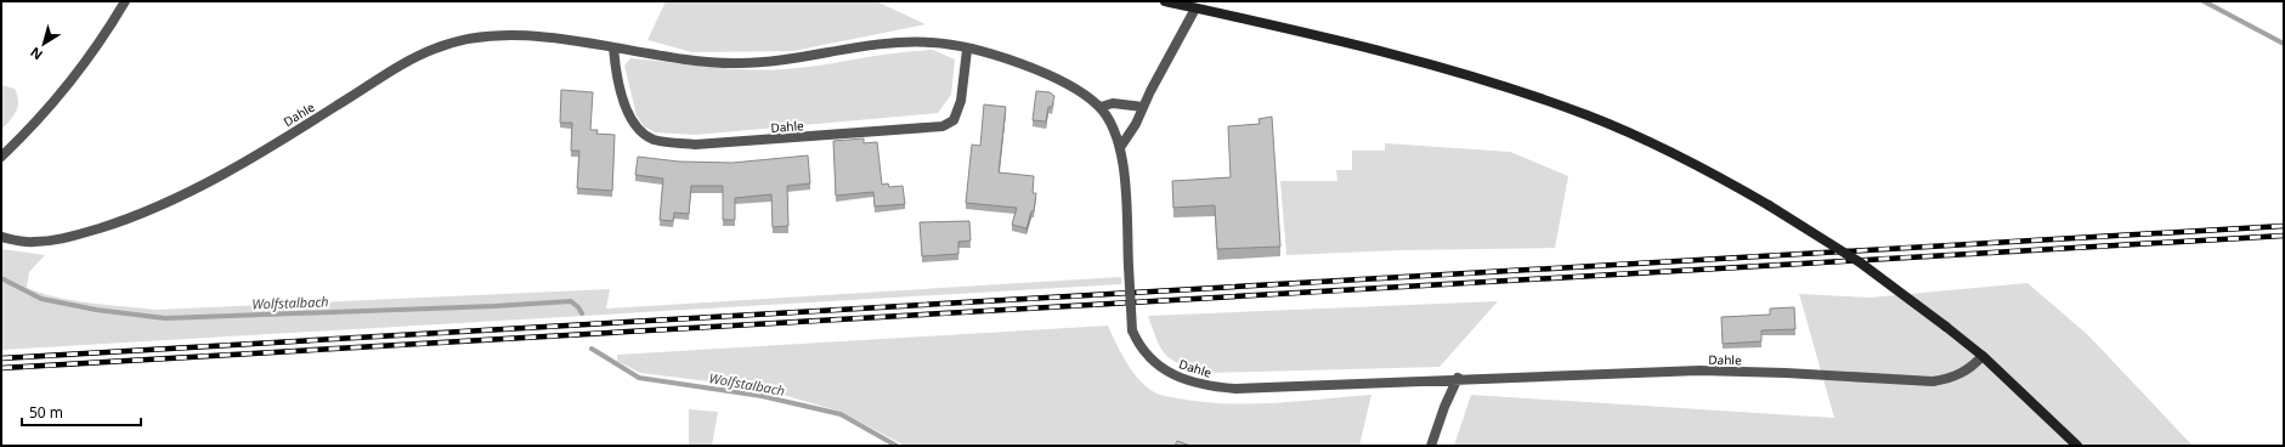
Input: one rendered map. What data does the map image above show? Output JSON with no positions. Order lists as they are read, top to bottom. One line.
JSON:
{"streets":{"street":["Dahle"]},"water":["Wolfstalbach"],"scale_bar":"50 m","north":"bottom left"}
